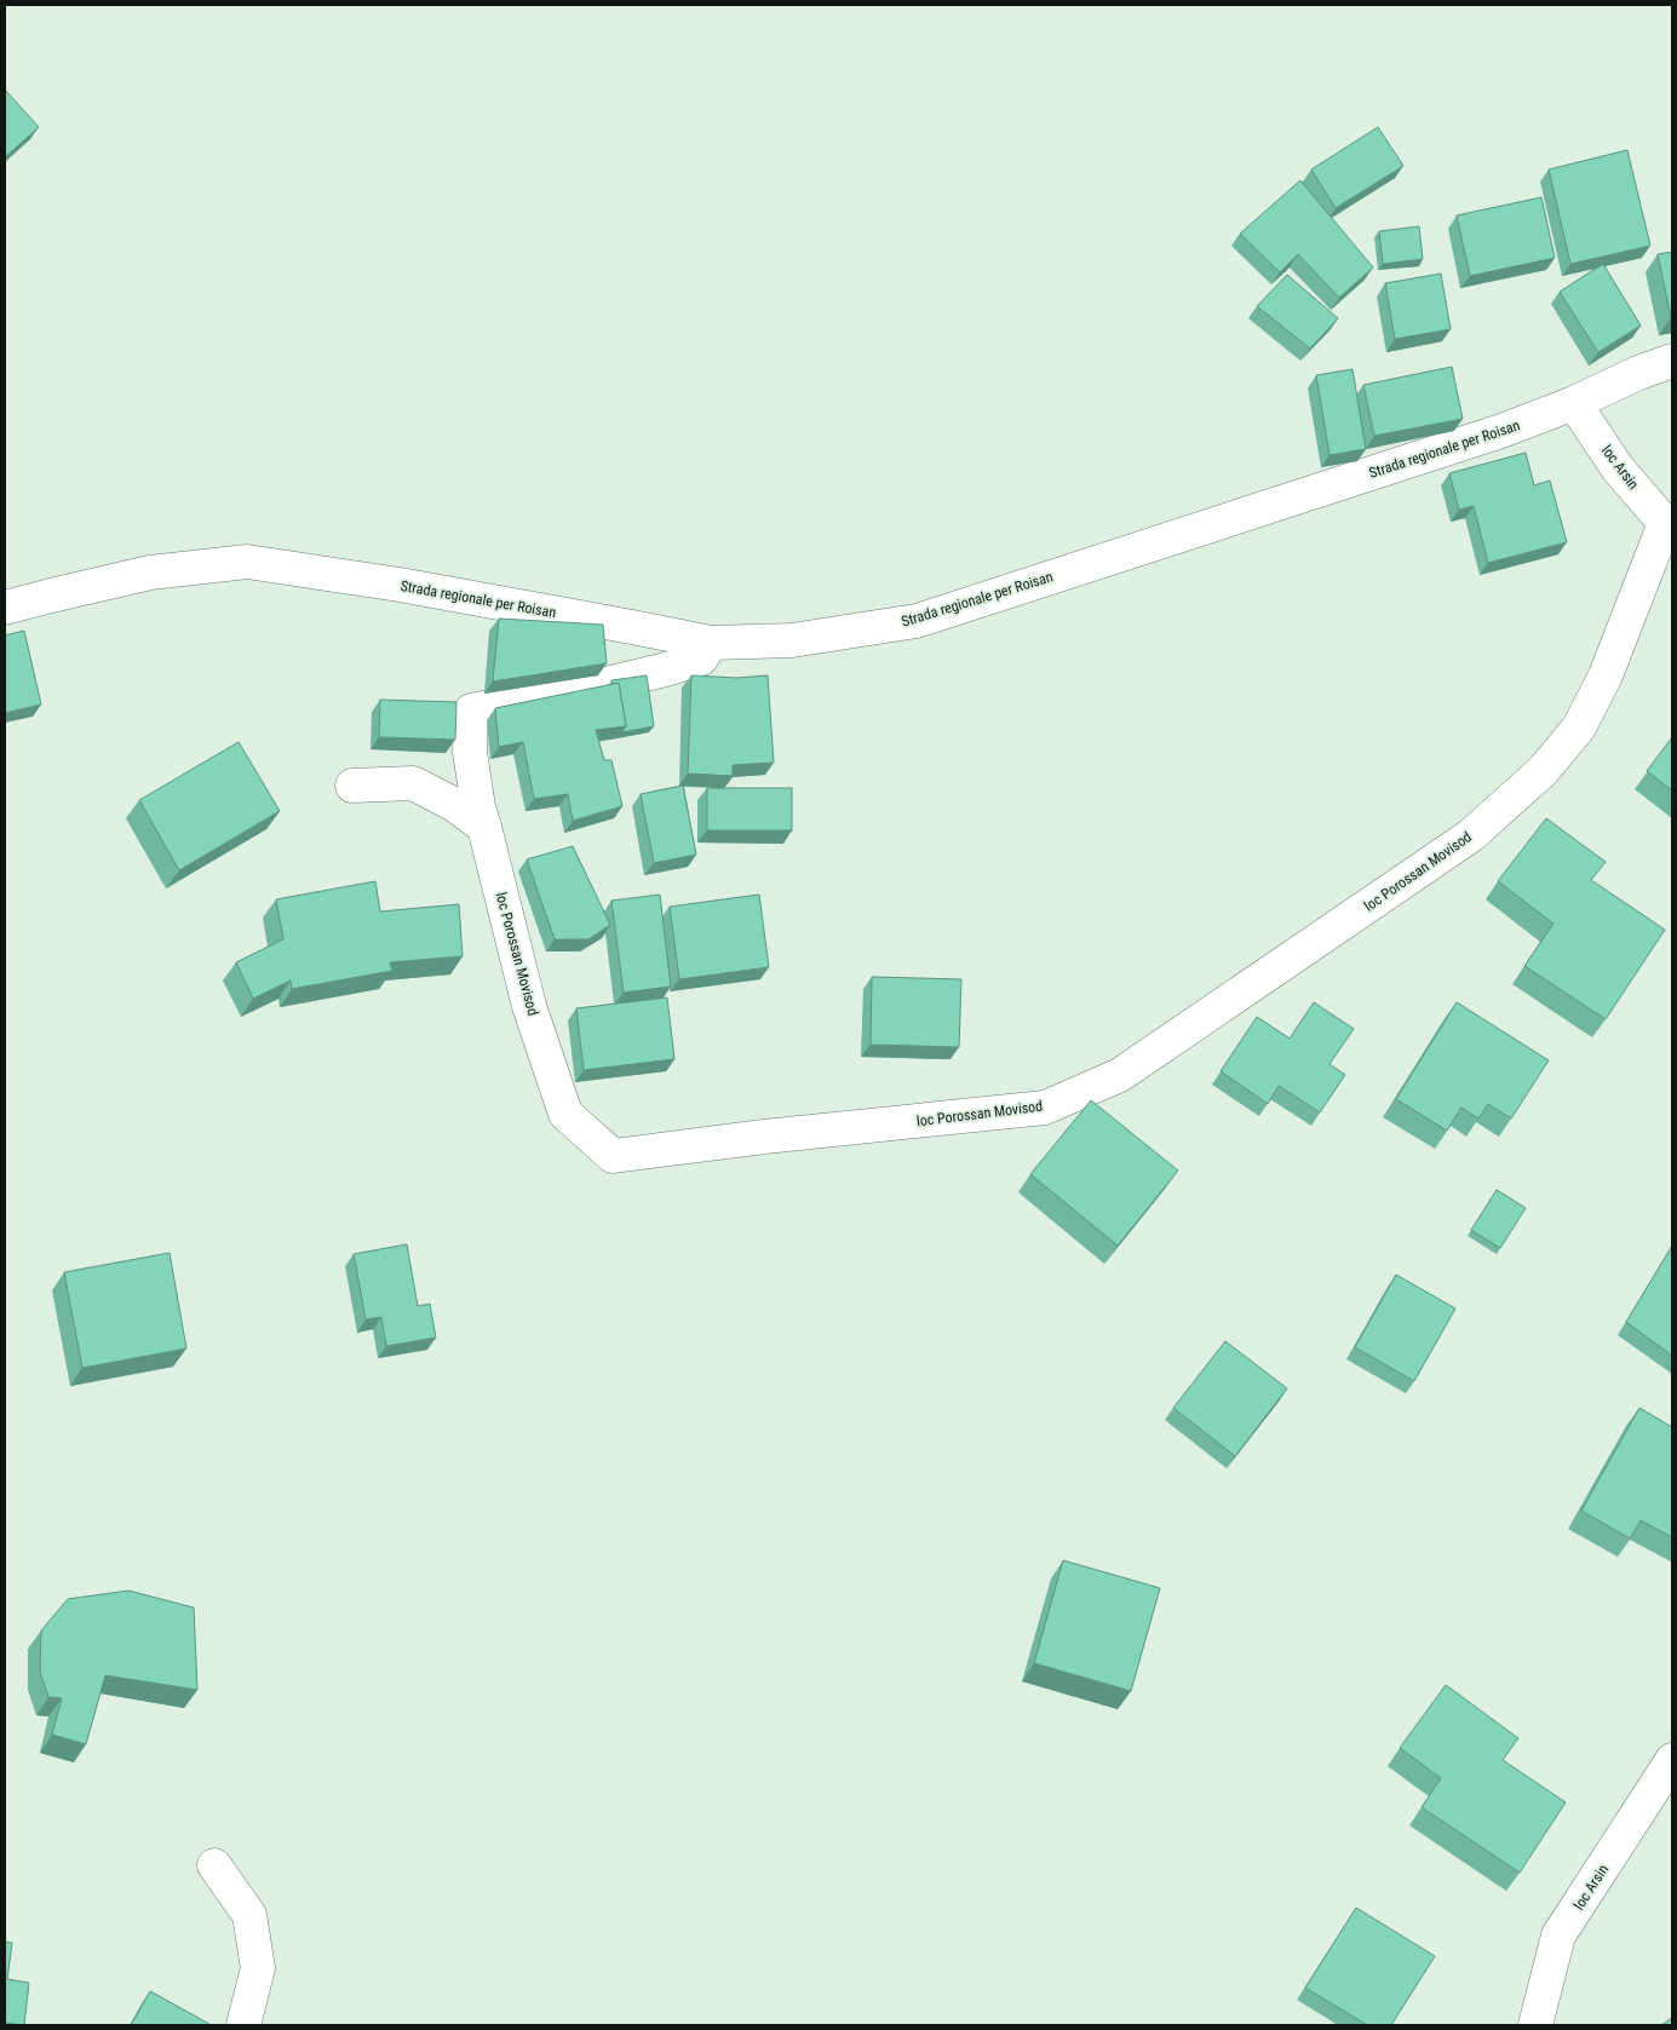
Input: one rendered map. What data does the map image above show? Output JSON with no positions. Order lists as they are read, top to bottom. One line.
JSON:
{"streets":{"street":["Strada regionale per Roisan","loc Arsin","loc Porossan Movisod"]},"crossings":[["Strada regionale per Roisan","loc Arsin"],["Strada regionale per Roisan","loc Porossan Movisod"],["loc Arsin","loc Porossan Movisod"]]}
